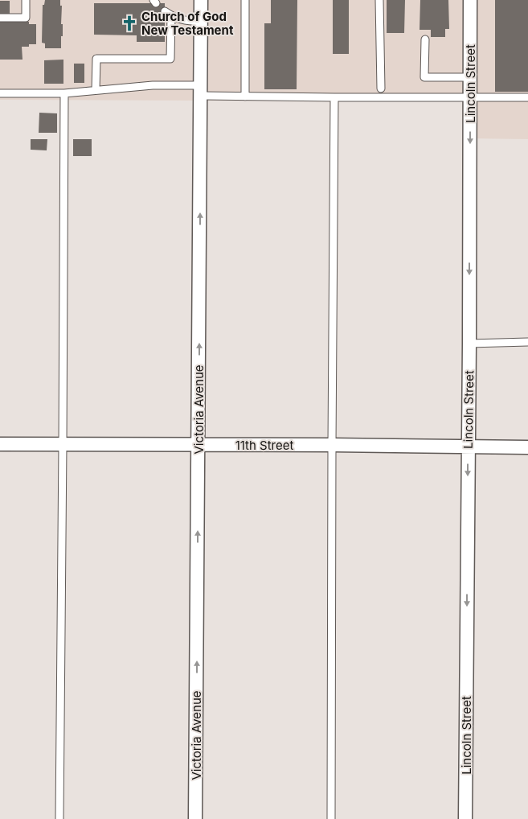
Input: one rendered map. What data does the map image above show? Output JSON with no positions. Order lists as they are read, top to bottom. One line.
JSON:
{"streets":{"street":["Lincoln Street","Victoria Avenue","11th Street"]},"crossings":[["Lincoln Street","11th Street"],["Victoria Avenue","11th Street"]],"one_way":["Lincoln Street","Victoria Avenue"],"places":{"church":["Church of God New Testament"]}}
